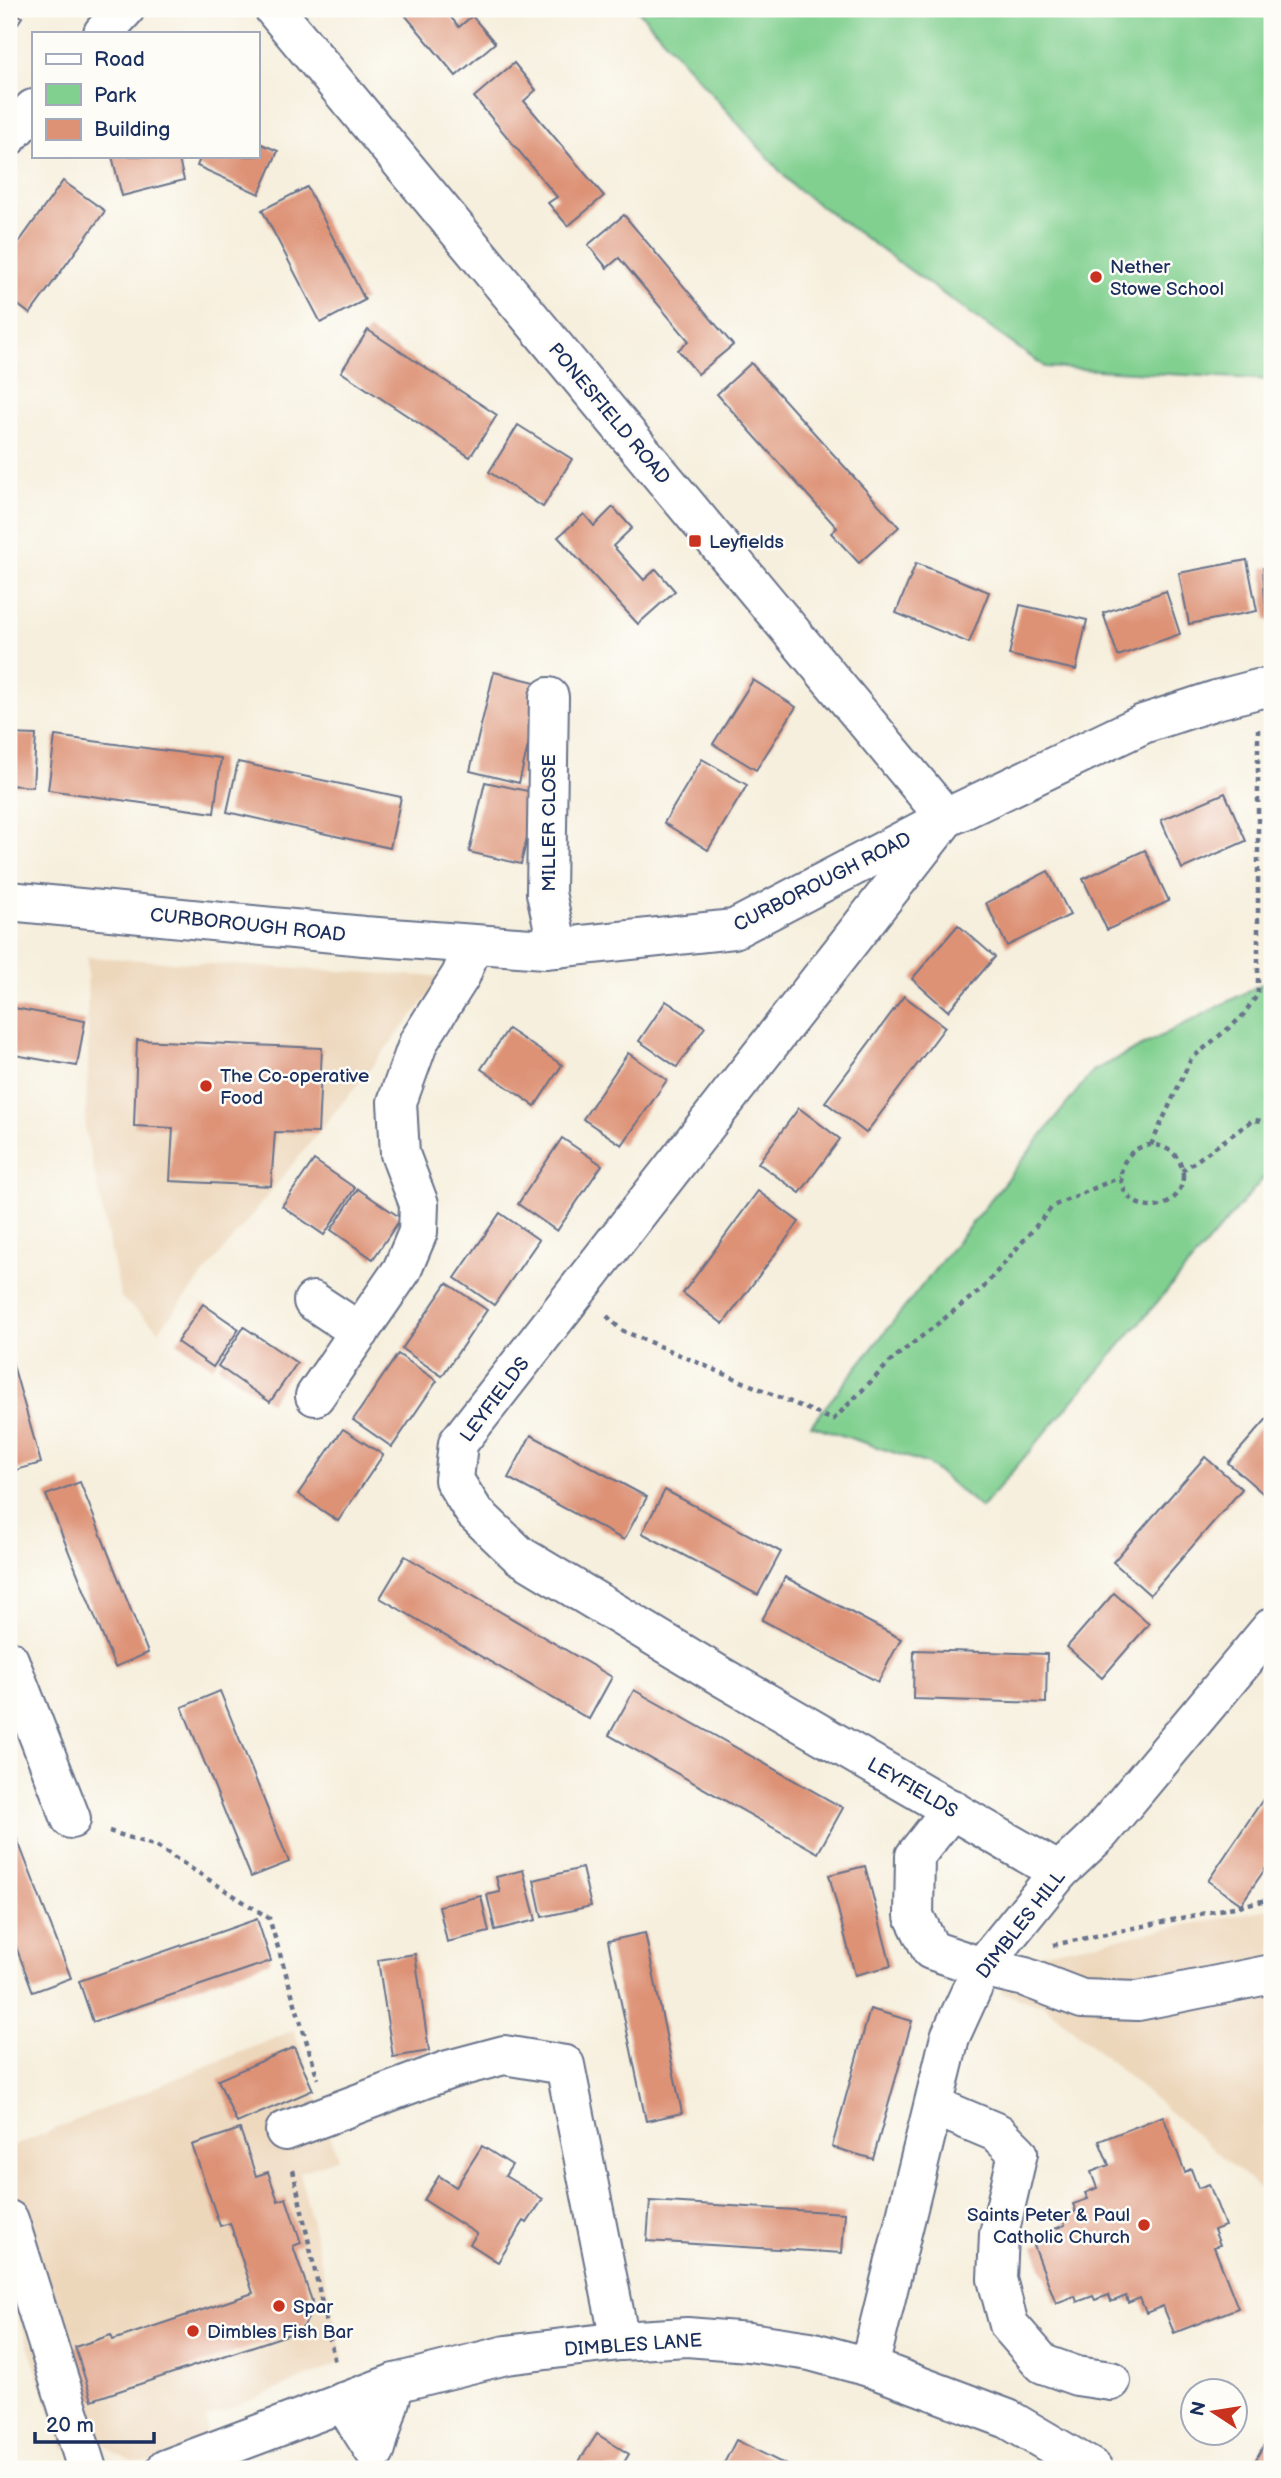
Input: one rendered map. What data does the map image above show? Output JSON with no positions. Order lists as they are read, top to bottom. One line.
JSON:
{"streets":{"street":["PONESFIELD ROAD","MILLER CLOSE","CURBOROUGH ROAD","LEYFIELDS","DIMBLES HILL","DIMBLES LANE"]},"crossings":[["PONESFIELD ROAD","CURBOROUGH ROAD"],["PONESFIELD ROAD","LEYFIELDS"],["MILLER CLOSE","CURBOROUGH ROAD"],["CURBOROUGH ROAD","LEYFIELDS"],["LEYFIELDS","DIMBLES HILL"],["DIMBLES HILL","DIMBLES LANE"]],"places":{"other":["Nether Stowe School","The Co-operative Food","Saints Peter & Paul Catholic Church","Spar","Dimbles Fish Bar"],"transit":["Leyfields"]},"legend":["Road","Park","Building"],"scale_bar":"20 m","north":"left"}
